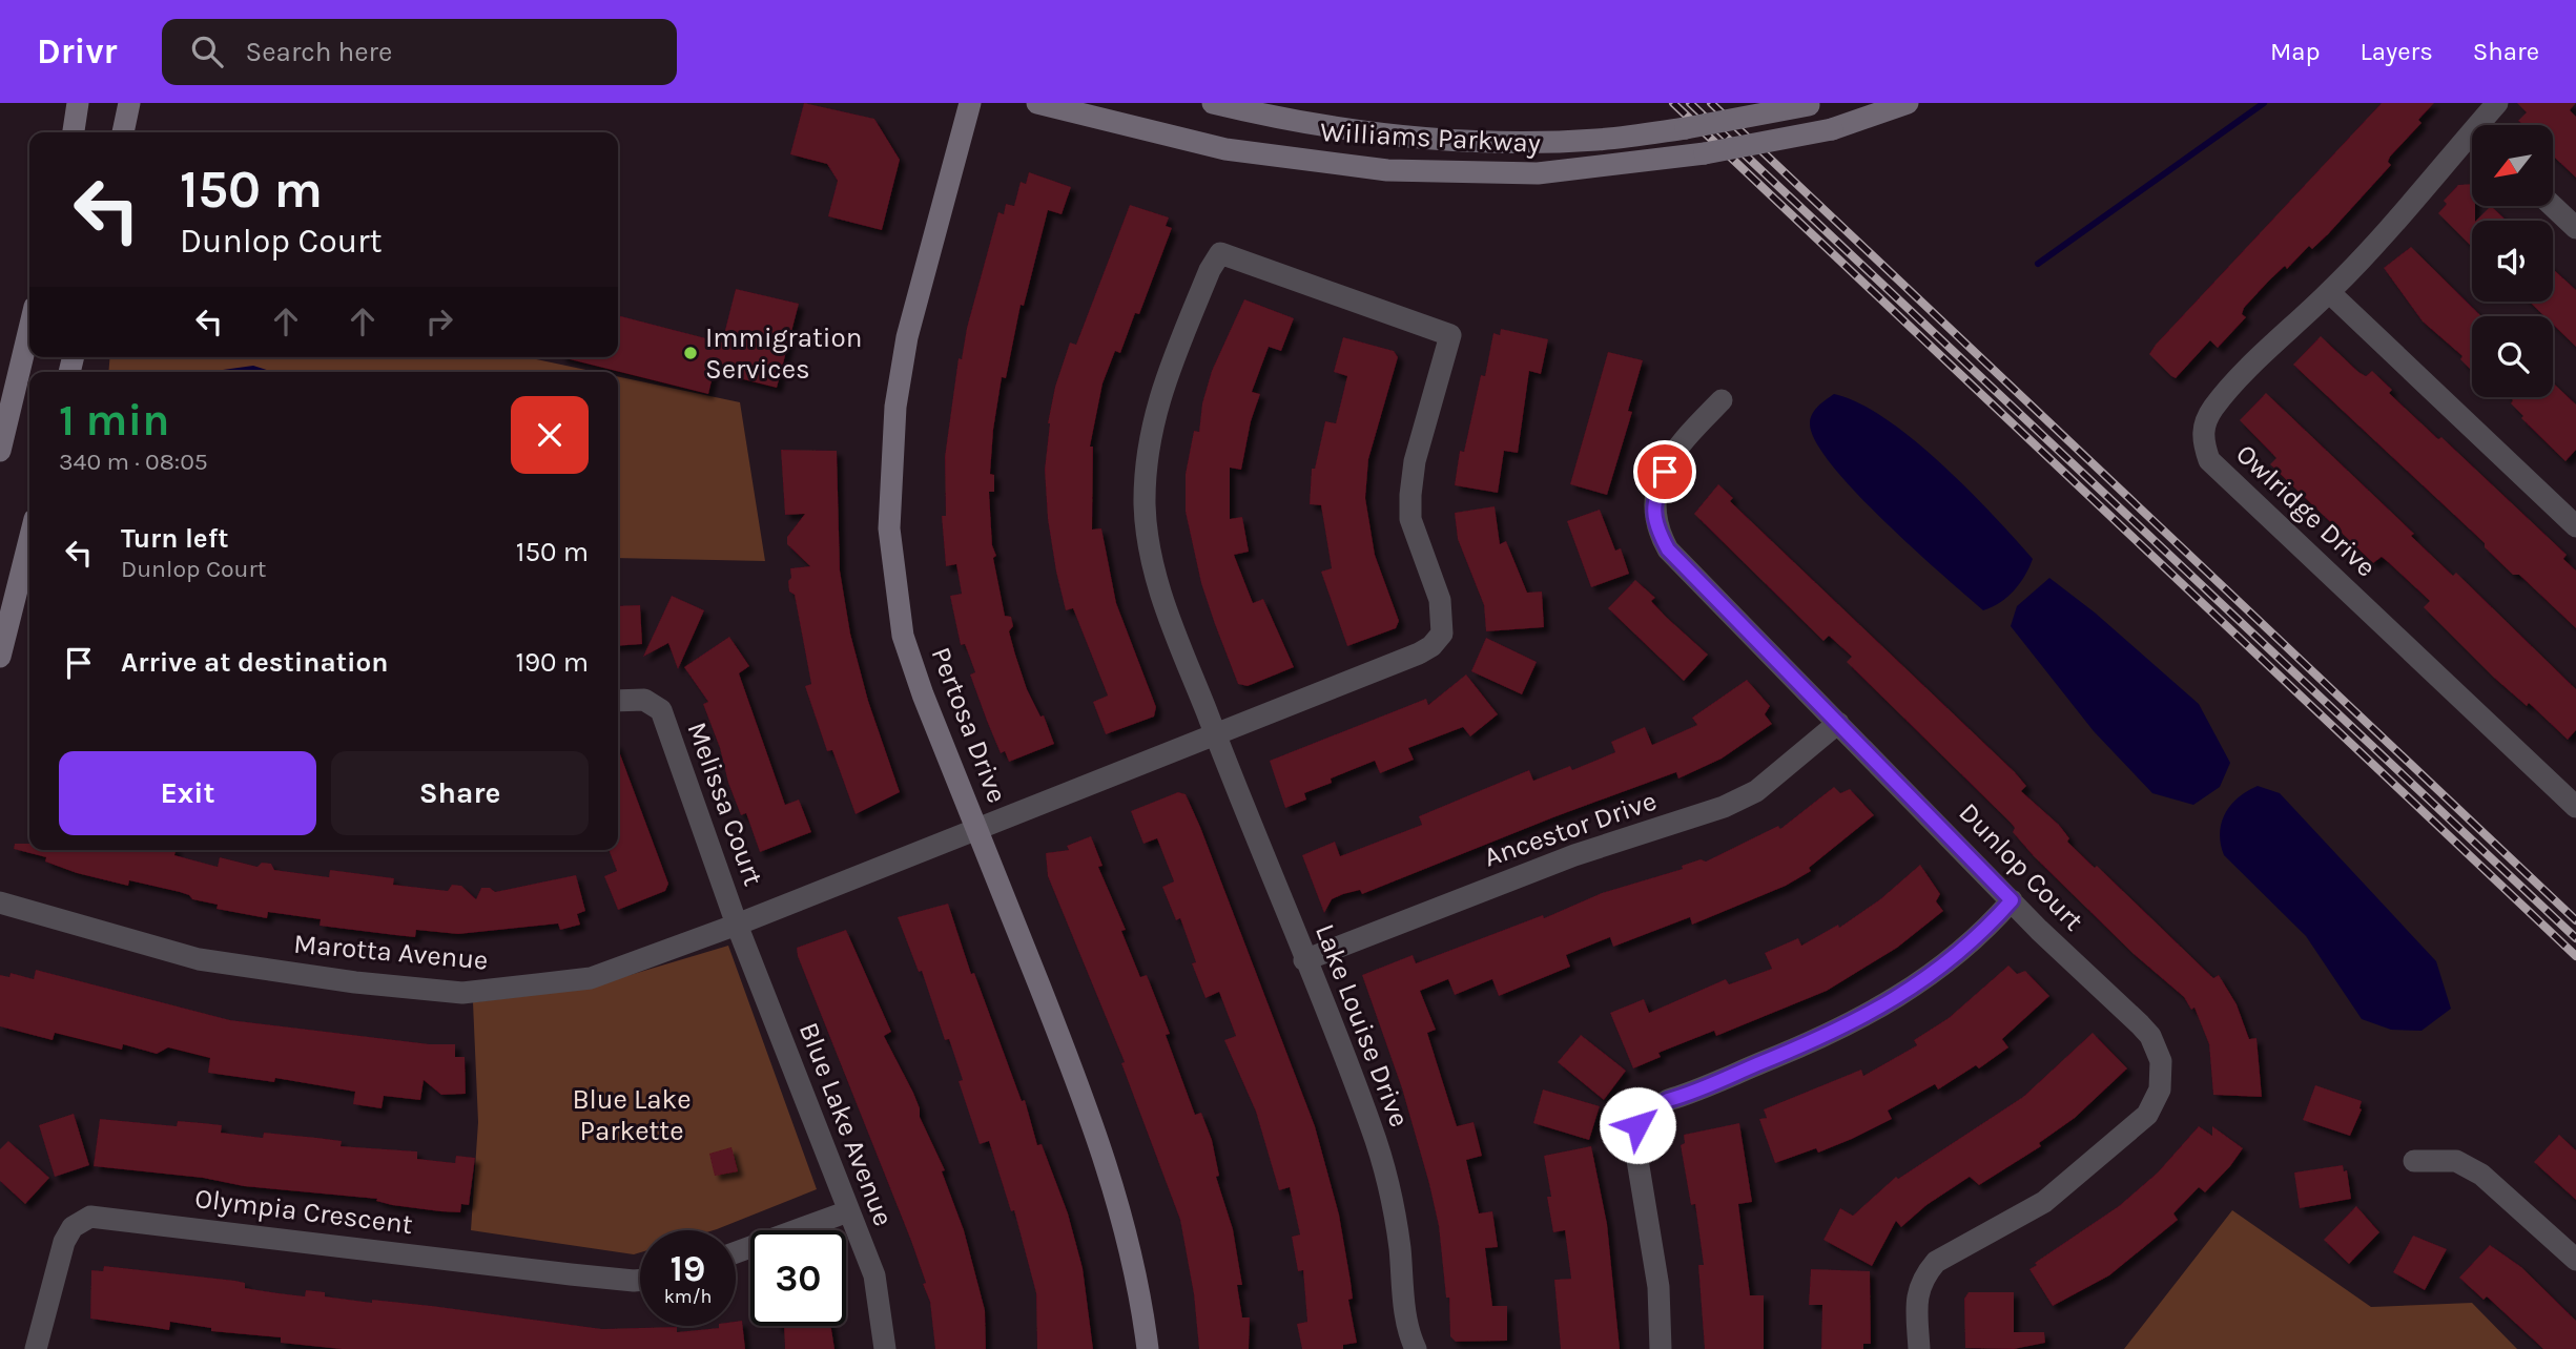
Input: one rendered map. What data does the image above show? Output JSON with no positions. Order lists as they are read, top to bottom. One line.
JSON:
{"streets":{"main road":["Williams Parkway","Pertosa Drive"],"street":["Owlridge Drive","Melissa Court","Ancestor Drive","Dunlop Court","Marotta Avenue","Lake Louise Drive","Blue Lake Avenue","Olympia Crescent"]},"crossings":[["Pertosa Drive","Marotta Avenue"],["Melissa Court","Marotta Avenue"],["Melissa Court","Blue Lake Avenue"],["Ancestor Drive","Dunlop Court"],["Ancestor Drive","Lake Louise Drive"],["Marotta Avenue","Lake Louise Drive"],["Marotta Avenue","Blue Lake Avenue"]],"parks":["Blue Lake Parkette"],"places":["Immigration Services"],"north":"bottom left","page":{"header":"Drivr","search":"Search here","nav":["Map","Layers","Share"],"turn":["150 m","Dunlop Court"],"heading":["1 min","340 m · 08:05"],"list":[{"name":"Turn left","note":"Dunlop Court","value":"150 m"},{"name":"Arrive at destination","value":"190 m"}],"buttons":["Exit","Share"],"speed":"19 km/h","limit":"30"}}
